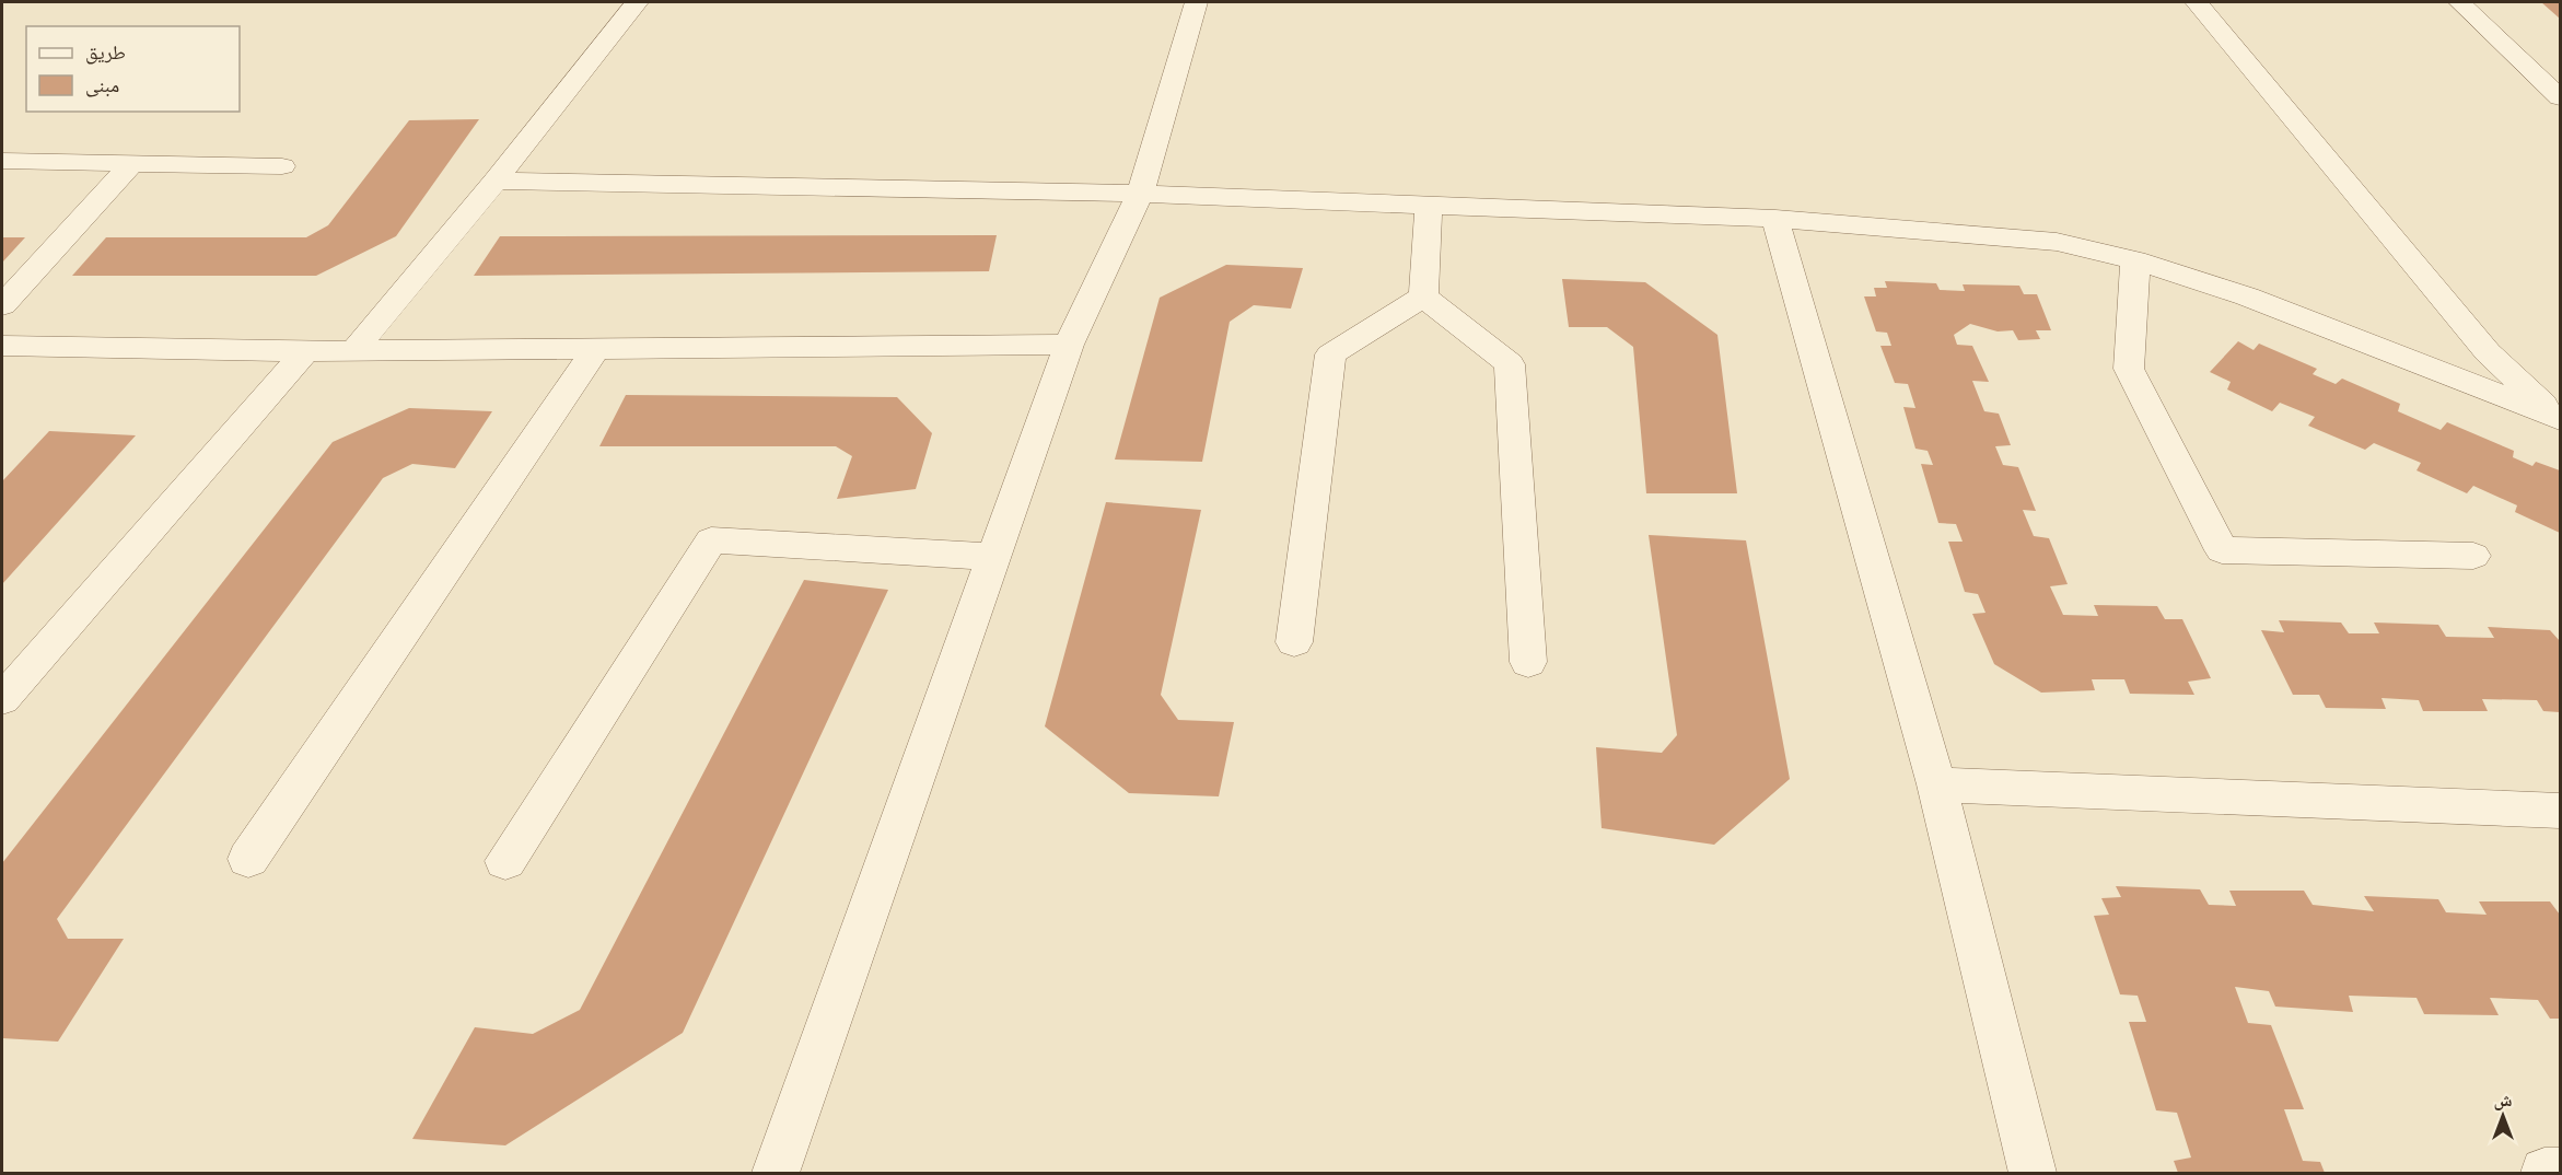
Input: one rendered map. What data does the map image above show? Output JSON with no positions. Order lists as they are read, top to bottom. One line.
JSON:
{"legend":["طريق","مبنى"],"north":"top"}
